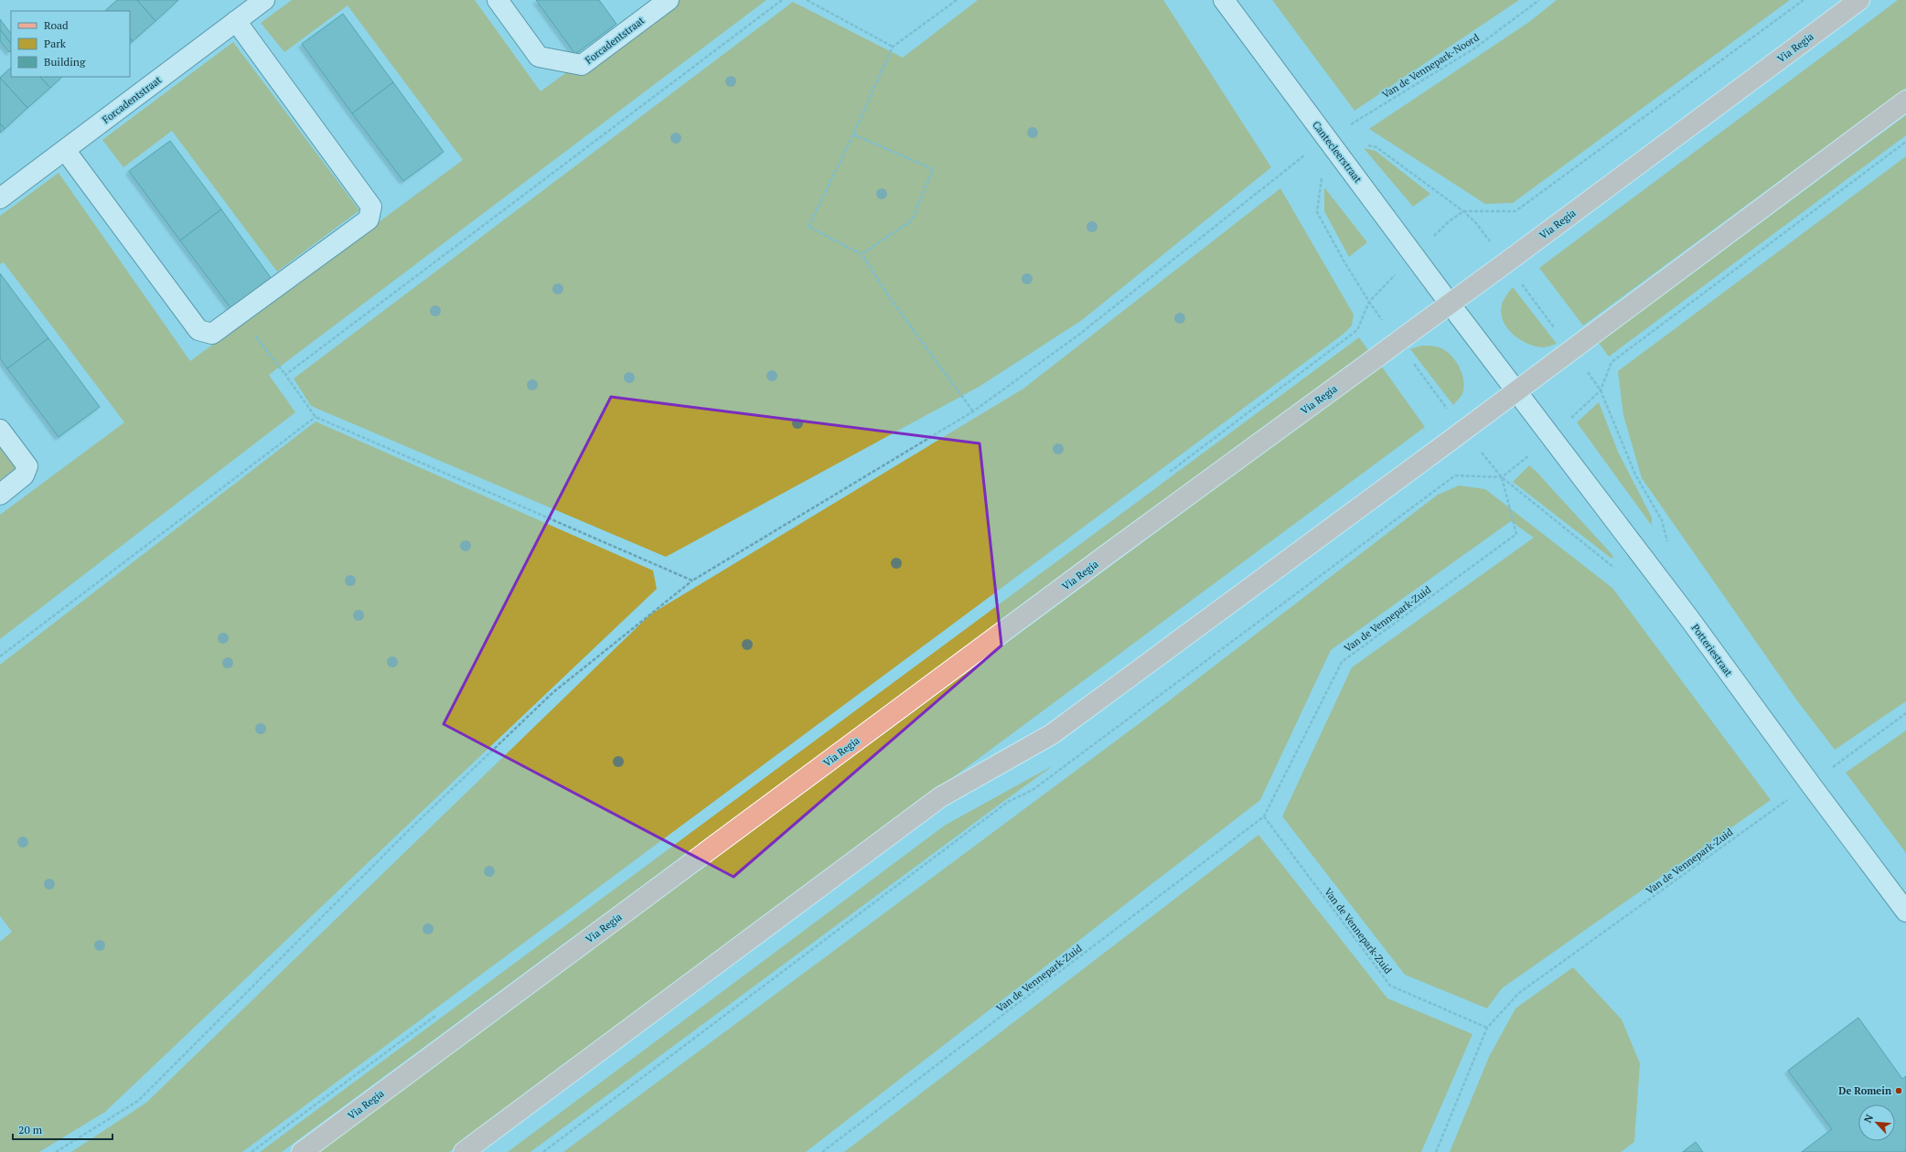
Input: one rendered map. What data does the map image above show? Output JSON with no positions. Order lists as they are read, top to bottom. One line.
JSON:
{"streets":{"main road":["Via Regia"],"street":["Forcadentstraat","Cantecleerstraat","Potteriestraat"],"path":["Van de Vennepark-Noord","Van de Vennepark-Zuid"]},"crossings":[["Via Regia","Cantecleerstraat"],["Van de Vennepark-Noord","Cantecleerstraat"],["Cantecleerstraat","Potteriestraat"],["Van de Vennepark-Zuid","Potteriestraat"]],"places":["De Romein"],"legend":["Road","Park","Building"],"scale_bar":"20 m","north":"top left"}
